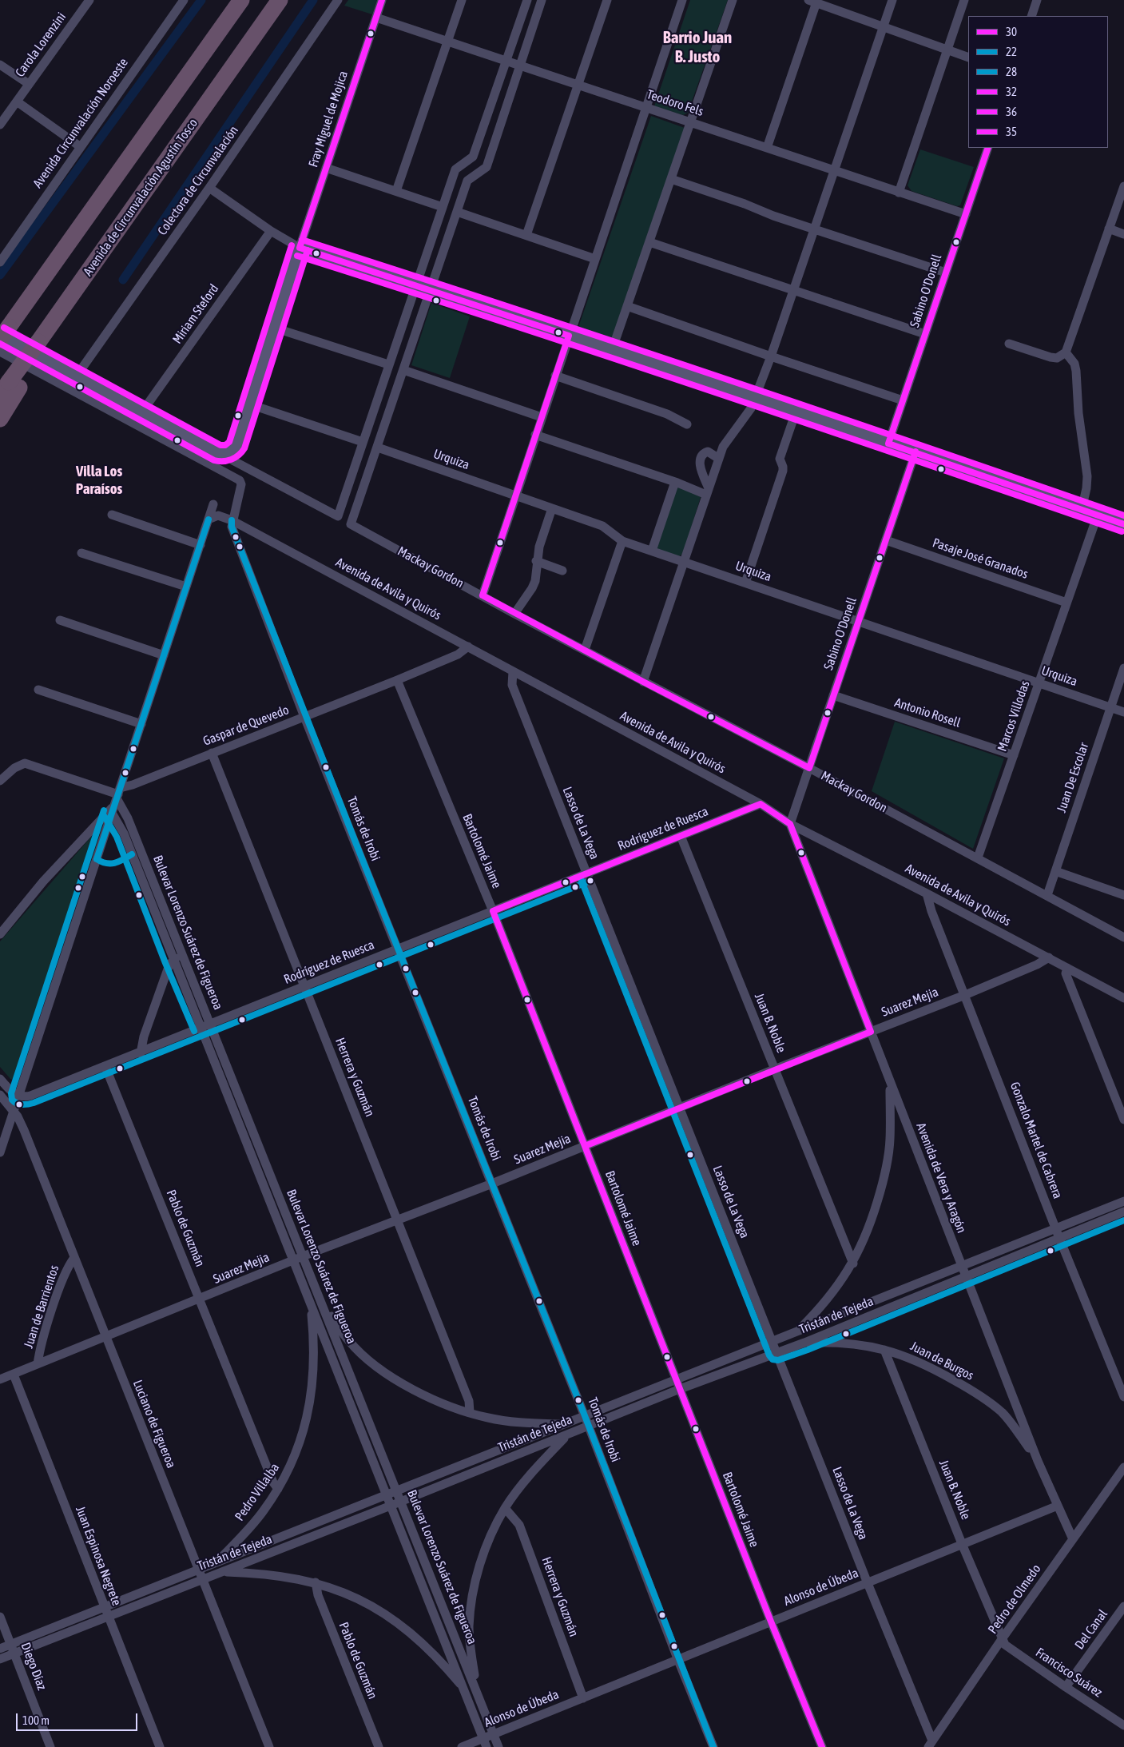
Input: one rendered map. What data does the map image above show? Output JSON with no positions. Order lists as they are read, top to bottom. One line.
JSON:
{"streets":{"highway":["Avenida de Circunvalación Agustín Tosco"],"street":["Carola Lorenzini","Teodoro Fels","Fray Miguel de Mojica","Avenida Circunvalación Noroeste","Colectora de Circunvalación","Sabino O'Donell","Miriam Steford","Urquiza","Pasaje José Granados","Mackay Gordon","Avenida de Avila y Quirós","Antonio Rosell","Marcos Villodas","Gaspar de Quevedo","Juan De Escolar","Lasso de La Vega","Tomás de Irobi","Rodríguez de Ruesca","Bartolomé Jaime","Bulevar Lorenzo Suárez de Figueroa","Suarez Mejia","Juan B. Noble","Herrera y Guzmán","Gonzalo Martel de Cabrera","Avenida de Vera y Aragón","Pablo de Guzmán","Juan de Barrientos","Tristán de Tejeda","Juan de Burgos","Luciano de Figueroa","Pedro Villalba","Juan Espinosa Negrete","Alonso de Úbeda","Pedro de Olmedo","Del Canal","Diego Díaz","Francisco Suárez"]},"crossings":[["Teodoro Fels","Fray Miguel de Mojica"],["Teodoro Fels","Sabino O'Donell"],["Sabino O'Donell","Urquiza"],["Sabino O'Donell","Pasaje José Granados"],["Sabino O'Donell","Mackay Gordon"],["Sabino O'Donell","Avenida de Avila y Quirós"],["Sabino O'Donell","Antonio Rosell"],["Sabino O'Donell","Avenida de Vera y Aragón"],["Urquiza","Mackay Gordon"],["Urquiza","Marcos Villodas"],["Urquiza","Juan De Escolar"],["Pasaje José Granados","Marcos Villodas"],["Mackay Gordon","Marcos Villodas"],["Mackay Gordon","Juan De Escolar"],["Avenida de Avila y Quirós","Gaspar de Quevedo"],["Avenida de Avila y Quirós","Lasso de La Vega"],["Avenida de Avila y Quirós","Tomás de Irobi"],["Avenida de Avila y Quirós","Rodríguez de Ruesca"],["Avenida de Avila y Quirós","Suarez Mejia"],["Avenida de Avila y Quirós","Gonzalo Martel de Cabrera"],["Avenida de Avila y Quirós","Avenida de Vera y Aragón"],["Antonio Rosell","Marcos Villodas"],["Gaspar de Quevedo","Tomás de Irobi"],["Gaspar de Quevedo","Bartolomé Jaime"],["Gaspar de Quevedo","Bulevar Lorenzo Suárez de Figueroa"],["Gaspar de Quevedo","Herrera y Guzmán"],["Lasso de La Vega","Rodríguez de Ruesca"],["Lasso de La Vega","Suarez Mejia"],["Lasso de La Vega","Tristán de Tejeda"],["Lasso de La Vega","Alonso de Úbeda"],["Lasso de La Vega","Pedro de Olmedo"],["Tomás de Irobi","Rodríguez de Ruesca"],["Tomás de Irobi","Suarez Mejia"],["Tomás de Irobi","Tristán de Tejeda"],["Tomás de Irobi","Alonso de Úbeda"],["Rodríguez de Ruesca","Bartolomé Jaime"],["Rodríguez de Ruesca","Bulevar Lorenzo Suárez de Figueroa"],["Rodríguez de Ruesca","Juan B. Noble"],["Rodríguez de Ruesca","Herrera y Guzmán"],["Rodríguez de Ruesca","Pablo de Guzmán"],["Bartolomé Jaime","Suarez Mejia"],["Bartolomé Jaime","Tristán de Tejeda"],["Bartolomé Jaime","Alonso de Úbeda"],["Bulevar Lorenzo Suárez de Figueroa","Suarez Mejia"],["Bulevar Lorenzo Suárez de Figueroa","Tristán de Tejeda"],["Bulevar Lorenzo Suárez de Figueroa","Pedro Villalba"],["Bulevar Lorenzo Suárez de Figueroa","Alonso de Úbeda"],["Suarez Mejia","Juan B. Noble"],["Suarez Mejia","Herrera y Guzmán"],["Suarez Mejia","Gonzalo Martel de Cabrera"],["Suarez Mejia","Avenida de Vera y Aragón"],["Suarez Mejia","Pablo de Guzmán"],["Suarez Mejia","Juan de Barrientos"],["Suarez Mejia","Luciano de Figueroa"],["Suarez Mejia","Juan Espinosa Negrete"],["Juan B. Noble","Juan de Burgos"],["Juan B. Noble","Alonso de Úbeda"],["Juan B. Noble","Pedro de Olmedo"],["Juan B. Noble","Francisco Suárez"],["Herrera y Guzmán","Alonso de Úbeda"],["Gonzalo Martel de Cabrera","Tristán de Tejeda"],["Avenida de Vera y Aragón","Tristán de Tejeda"],["Avenida de Vera y Aragón","Juan de Burgos"],["Avenida de Vera y Aragón","Alonso de Úbeda"],["Avenida de Vera y Aragón","Pedro de Olmedo"],["Pablo de Guzmán","Pedro Villalba"],["Juan de Barrientos","Luciano de Figueroa"],["Tristán de Tejeda","Juan de Burgos"],["Tristán de Tejeda","Luciano de Figueroa"],["Tristán de Tejeda","Pedro Villalba"],["Tristán de Tejeda","Juan Espinosa Negrete"],["Tristán de Tejeda","Diego Díaz"],["Pedro de Olmedo","Francisco Suárez"],["Del Canal","Francisco Suárez"]],"districts":["Barrio Juan B. Justo","Villa Los Paraísos"],"lines":["transit line 30","transit line 36","transit line 32","transit line 22","transit line 35","transit line 28"],"legend":["30","22","28","32","36","35"],"scale_bar":"100 m"}
